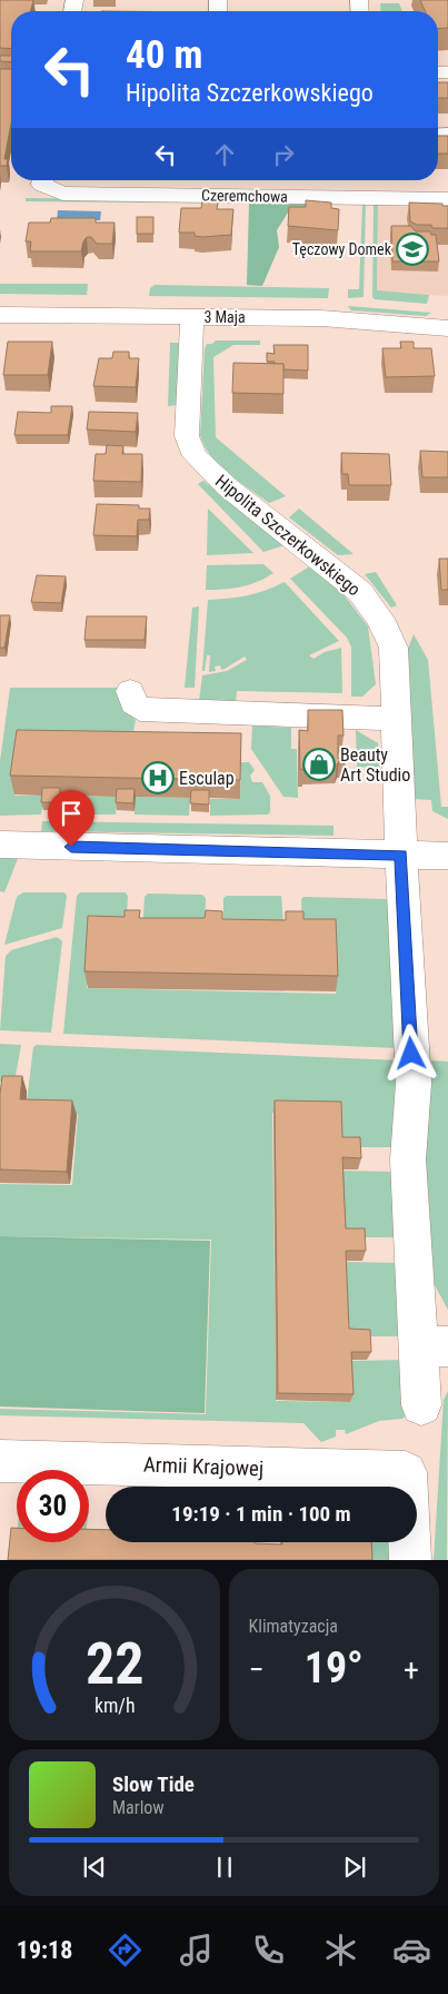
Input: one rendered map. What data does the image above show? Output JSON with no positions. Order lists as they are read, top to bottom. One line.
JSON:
{"streets":{"street":["Czeremchowa","3 Maja","Hipolita Szczerkowskiego","Armii Krajowej"]},"crossings":[["3 Maja","Hipolita Szczerkowskiego"]],"places":{"school or university":["Tęczowy Domek"],"shop":["Beauty Art Studio"],"hospital":["Esculap"]},"page":{"turn":["40 m","Hipolita Szczerkowskiego"],"limit":"30","trip":"19:19 · 1 min · 100 m","tile":"Klimatyzacja","heat":["−","19°","+"],"song":["Slow Tide","Marlow"],"tabs":"19:18","gauge":["22","km/h"]}}
